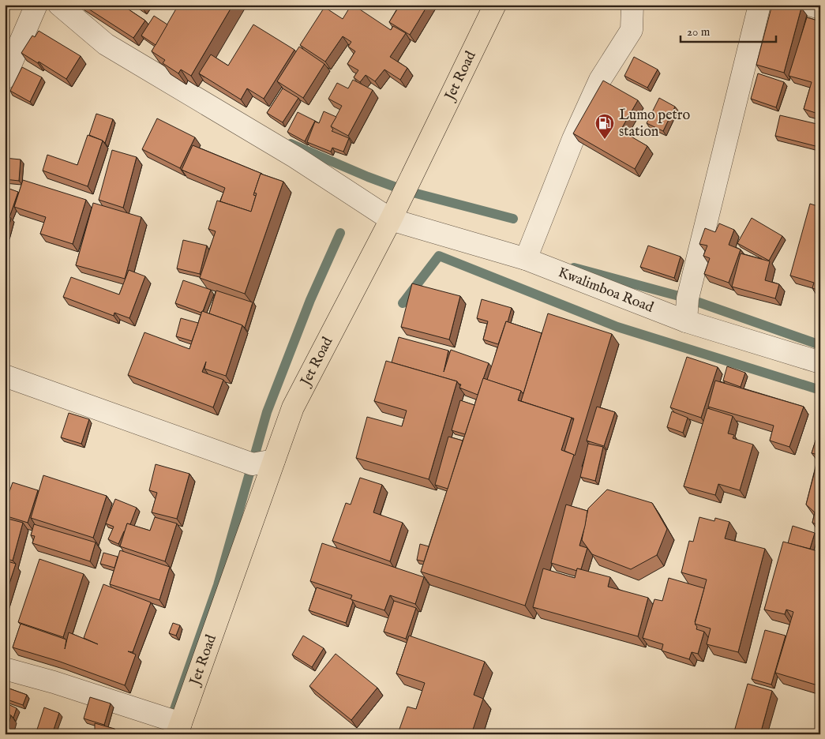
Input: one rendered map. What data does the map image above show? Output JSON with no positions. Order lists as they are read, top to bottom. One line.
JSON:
{"streets":{"main road":["Jet Road"],"street":["Kwalimboa Road"]},"crossings":[["Jet Road","Kwalimboa Road"]],"places":{"fuel station":["Lumo petro station"]},"scale_bar":"20 m"}
